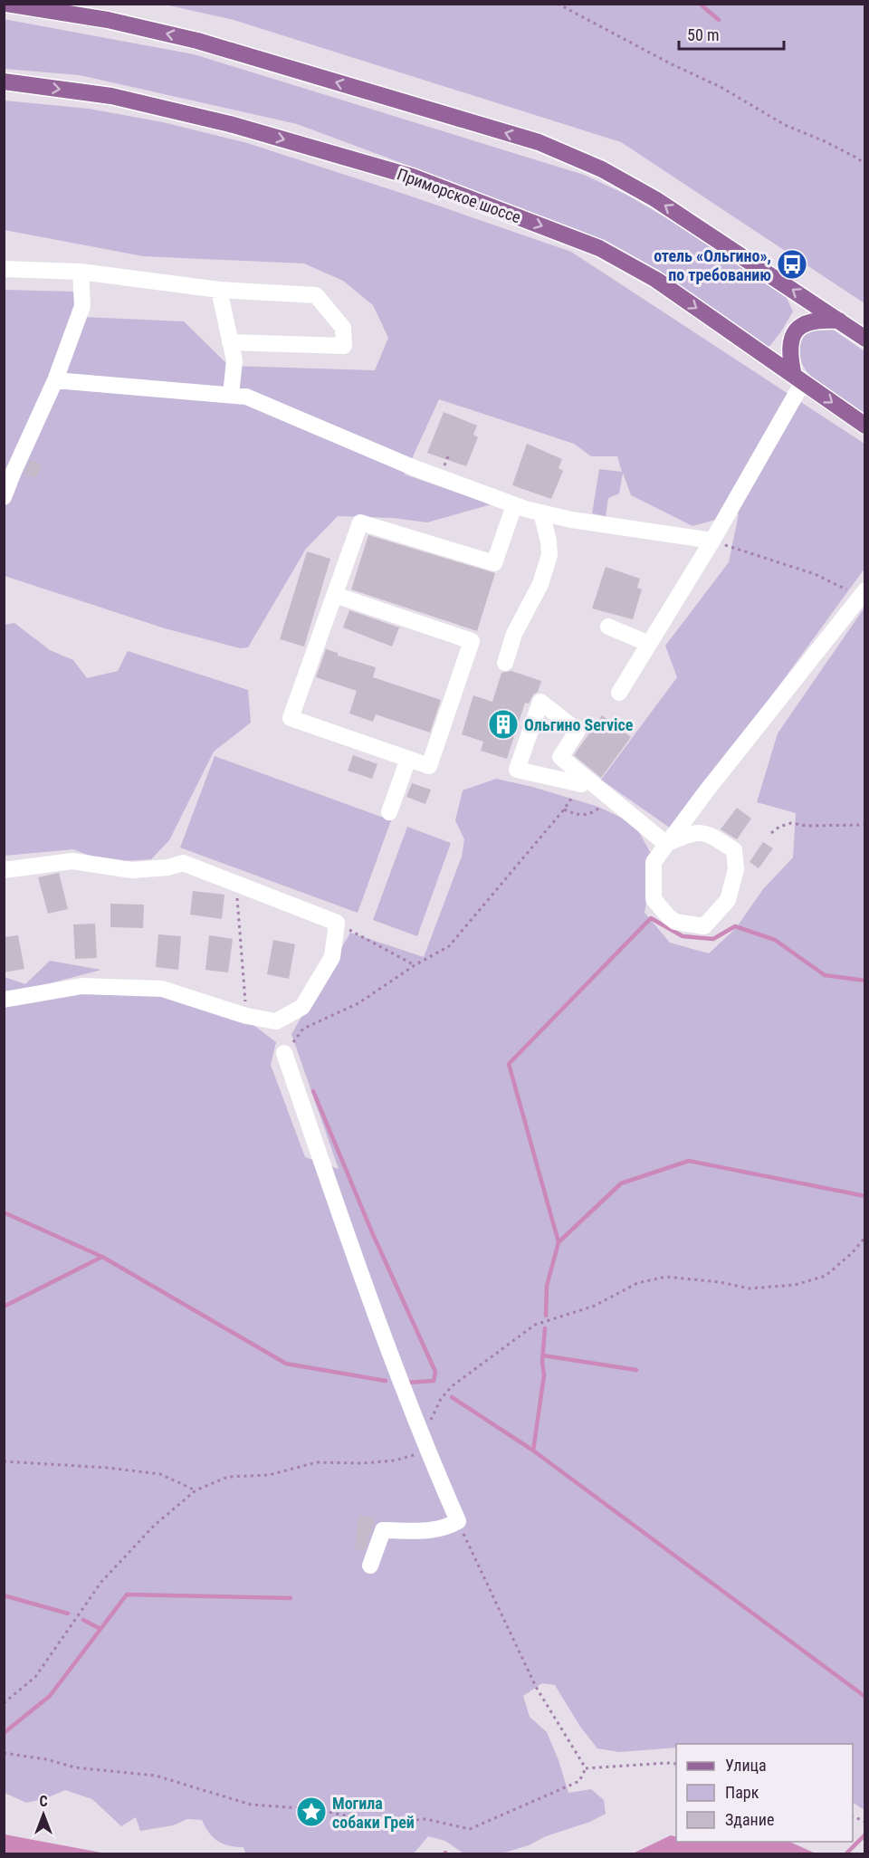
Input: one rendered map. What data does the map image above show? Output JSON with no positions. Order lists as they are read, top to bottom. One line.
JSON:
{"streets":{"main road":["Приморское шоссе"]},"places":{"bus stop":["отель «Ольгино», по требованию"],"building":["Ольгино Service"],"place":["Могила собаки Грей"]},"legend":["Улица","Парк","Здание"],"scale_bar":"50 m","north":"top"}
